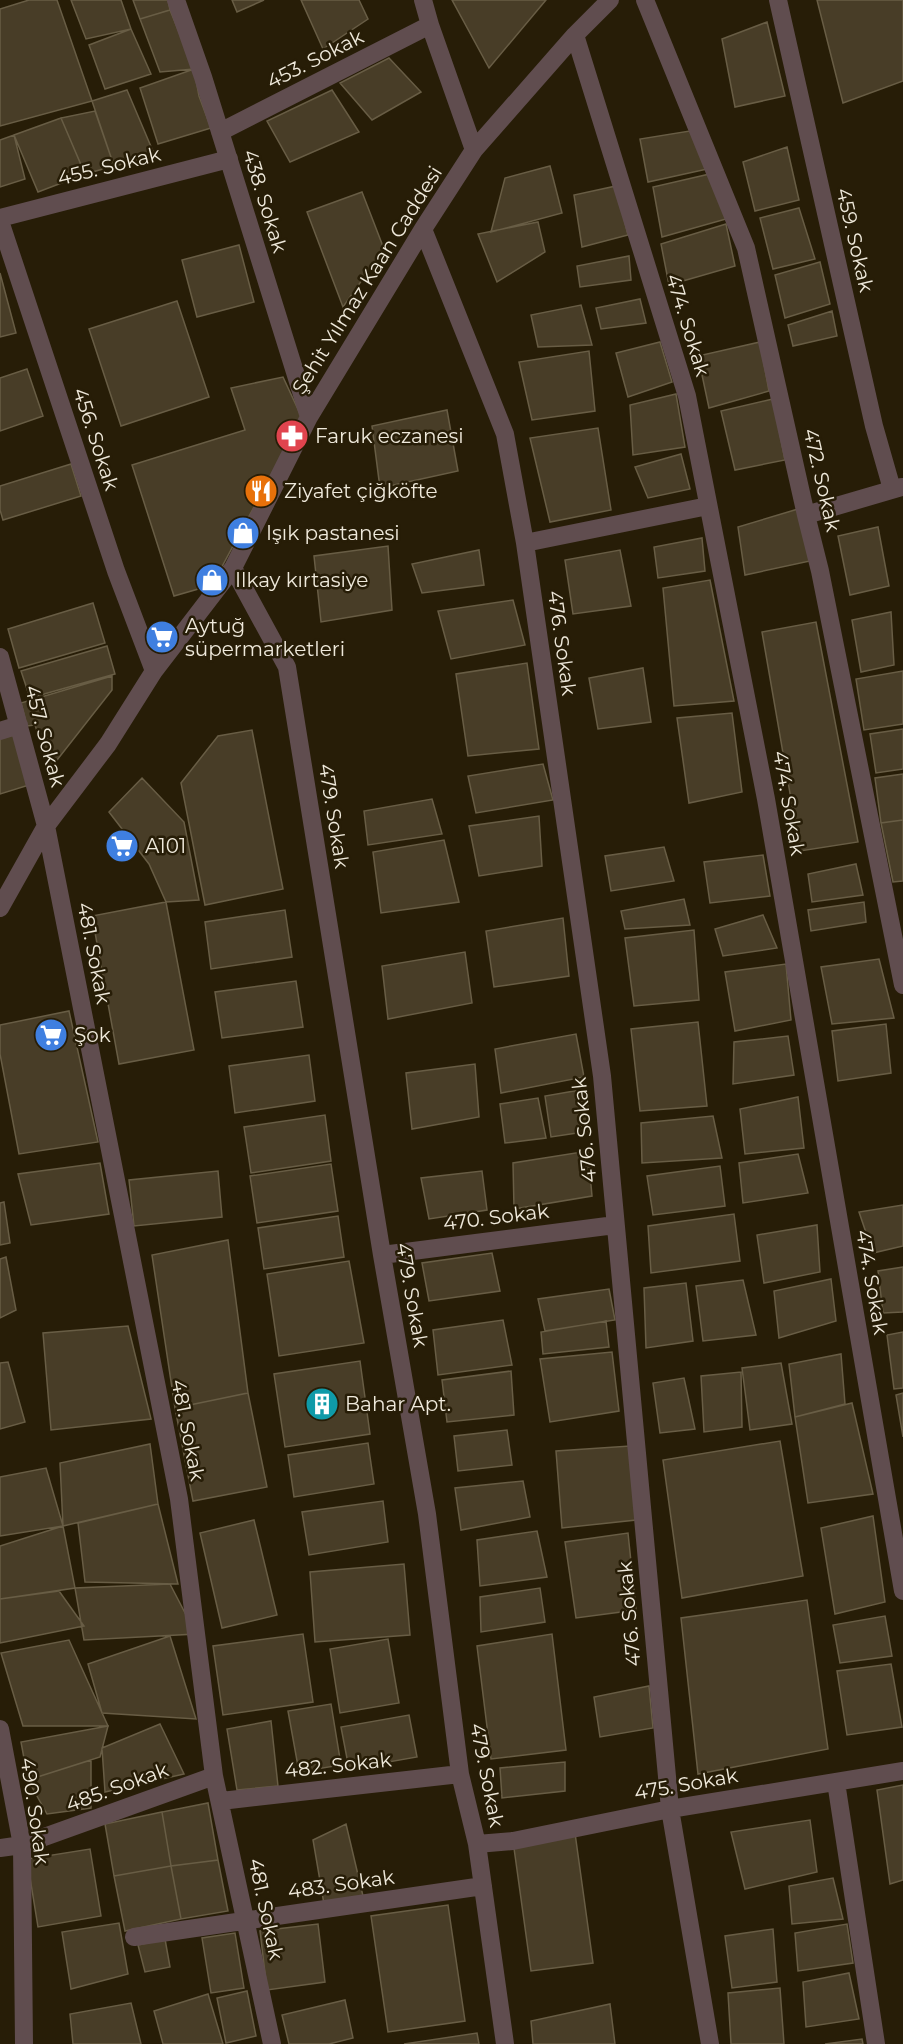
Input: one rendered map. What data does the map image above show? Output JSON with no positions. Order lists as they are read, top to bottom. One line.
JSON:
{"streets":{"street":["453. Sokak","455. Sokak","438. Sokak","459. Sokak","Şehit Yılmaz Kaan Caddesi","474. Sokak","456. Sokak","472. Sokak","476. Sokak","457. Sokak","479. Sokak","481. Sokak","470. Sokak","482. Sokak","475. Sokak","485. Sokak","490. Sokak","483. Sokak"]},"crossings":[["453. Sokak","438. Sokak"],["455. Sokak","438. Sokak"],["455. Sokak","456. Sokak"],["438. Sokak","Şehit Yılmaz Kaan Caddesi"],["Şehit Yılmaz Kaan Caddesi","474. Sokak"],["Şehit Yılmaz Kaan Caddesi","456. Sokak"],["Şehit Yılmaz Kaan Caddesi","476. Sokak"],["Şehit Yılmaz Kaan Caddesi","457. Sokak"],["Şehit Yılmaz Kaan Caddesi","479. Sokak"],["Şehit Yılmaz Kaan Caddesi","481. Sokak"],["476. Sokak","470. Sokak"],["476. Sokak","475. Sokak"],["457. Sokak","481. Sokak"],["479. Sokak","470. Sokak"],["479. Sokak","482. Sokak"],["479. Sokak","475. Sokak"],["479. Sokak","483. Sokak"],["481. Sokak","482. Sokak"],["481. Sokak","485. Sokak"],["481. Sokak","483. Sokak"],["485. Sokak","490. Sokak"]],"places":{"pharmacy":["Faruk eczanesi"],"restaurant":["Ziyafet çiğköfte"],"shop":["Işık pastanesi","Ilkay kırtasiye"],"supermarket":["Aytuğ süpermarketleri","A101","Şok"],"building":["Bahar Apt."]}}
